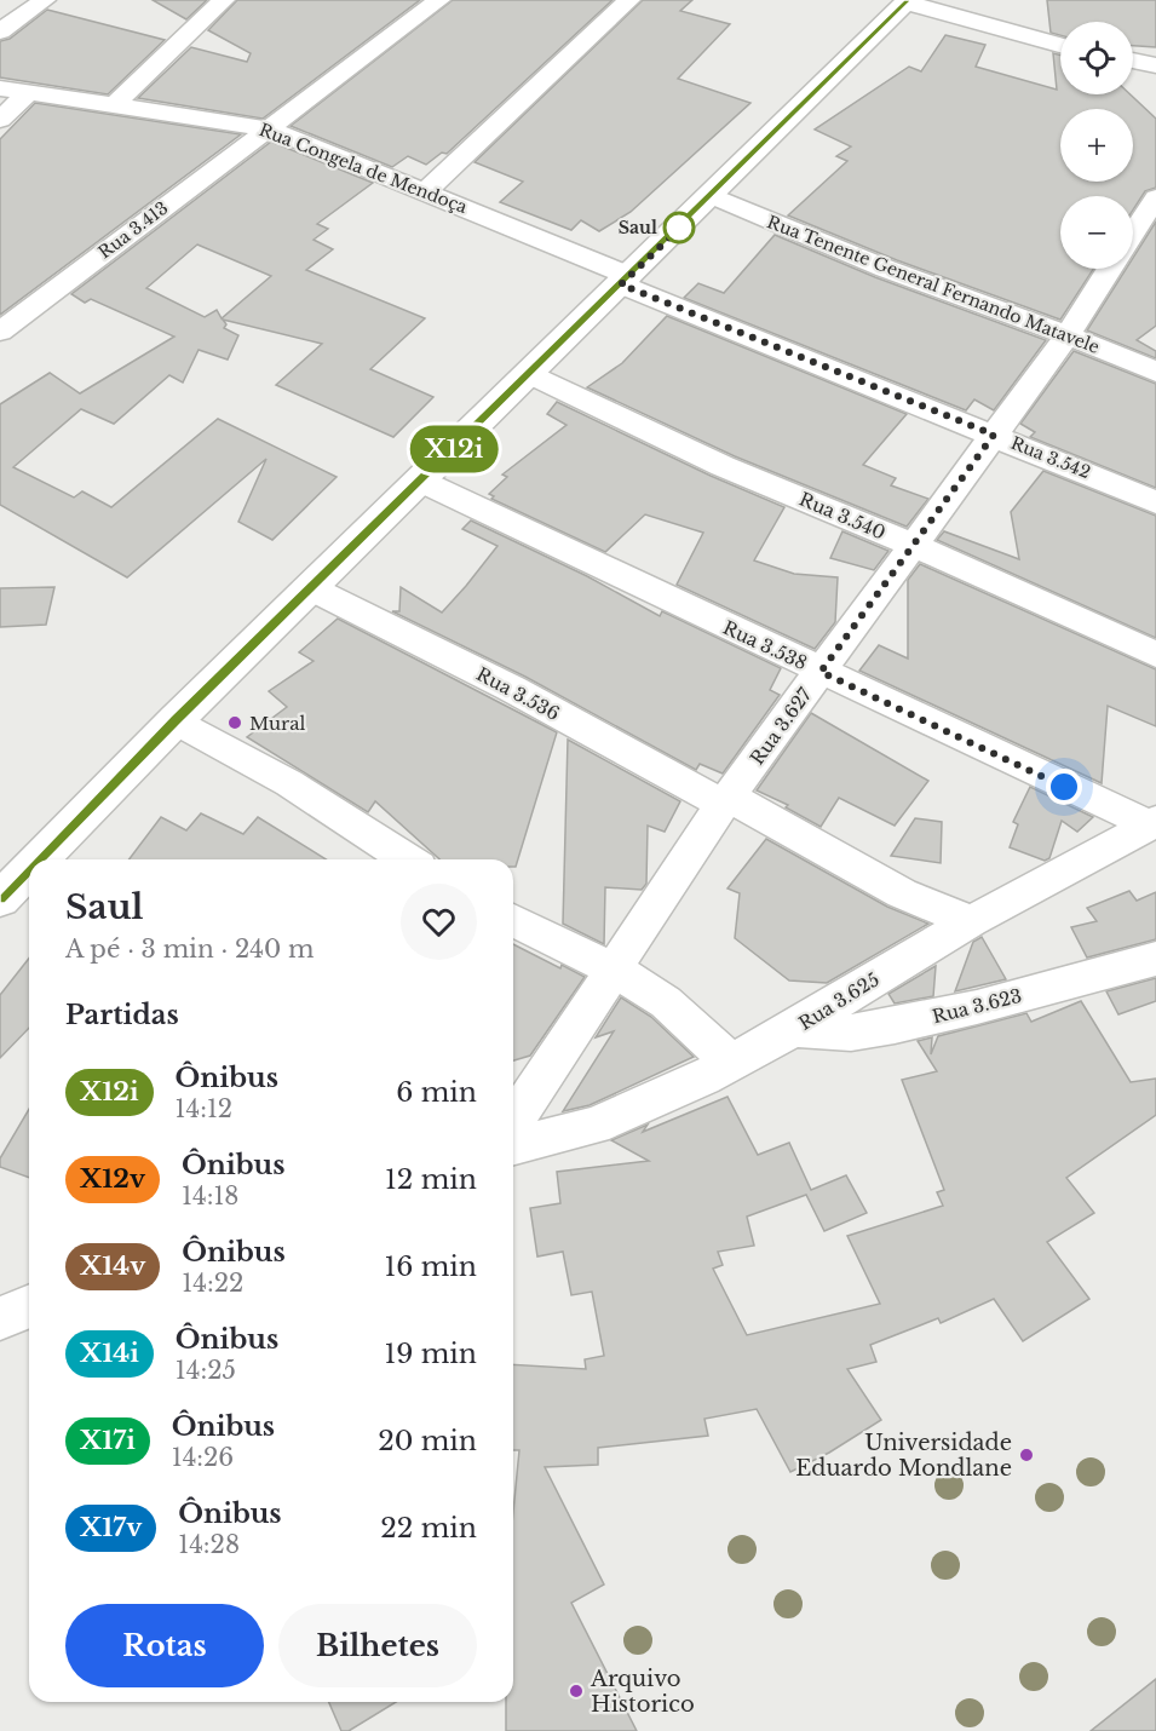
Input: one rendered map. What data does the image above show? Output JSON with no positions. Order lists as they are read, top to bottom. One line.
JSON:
{"streets":{"street":["Rua Congela de Mendoça","Rua 3.413","Rua Tenente General Fernando Matavele","Rua 3.542","Rua 3.540","Rua 3.538","Rua 3.536","Rua 3.627","Rua 3.625","Rua 3.623"]},"crossings":[["Rua Congela de Mendoça","Rua 3.413"],["Rua Congela de Mendoça","Rua 3.542"],["Rua Tenente General Fernando Matavele","Rua 3.627"],["Rua 3.542","Rua 3.627"],["Rua 3.540","Rua 3.627"],["Rua 3.538","Rua 3.627"],["Rua 3.538","Rua 3.625"],["Rua 3.536","Rua 3.627"],["Rua 3.536","Rua 3.625"],["Rua 3.625","Rua 3.623"]],"places":["Saul","Mural","Universidade Eduardo Mondlane","Arquivo Historico"],"lines":["bus line X12i"],"page":{"on_map":"X12i","map_buttons":["+","−"],"heading":[["Saul","A pé · 3 min · 240 m"],"Partidas"],"list":[{"mark":"X12i","name":"Ônibus","note":"14:12","value":"6 min"},{"mark":"X12v","name":"Ônibus","note":"14:18","value":"12 min"},{"mark":"X14v","name":"Ônibus","note":"14:22","value":"16 min"},{"mark":"X14i","name":"Ônibus","note":"14:25","value":"19 min"},{"mark":"X17i","name":"Ônibus","note":"14:26","value":"20 min"},{"mark":"X17v","name":"Ônibus","note":"14:28","value":"22 min"}],"buttons":["Rotas","Bilhetes"]}}
